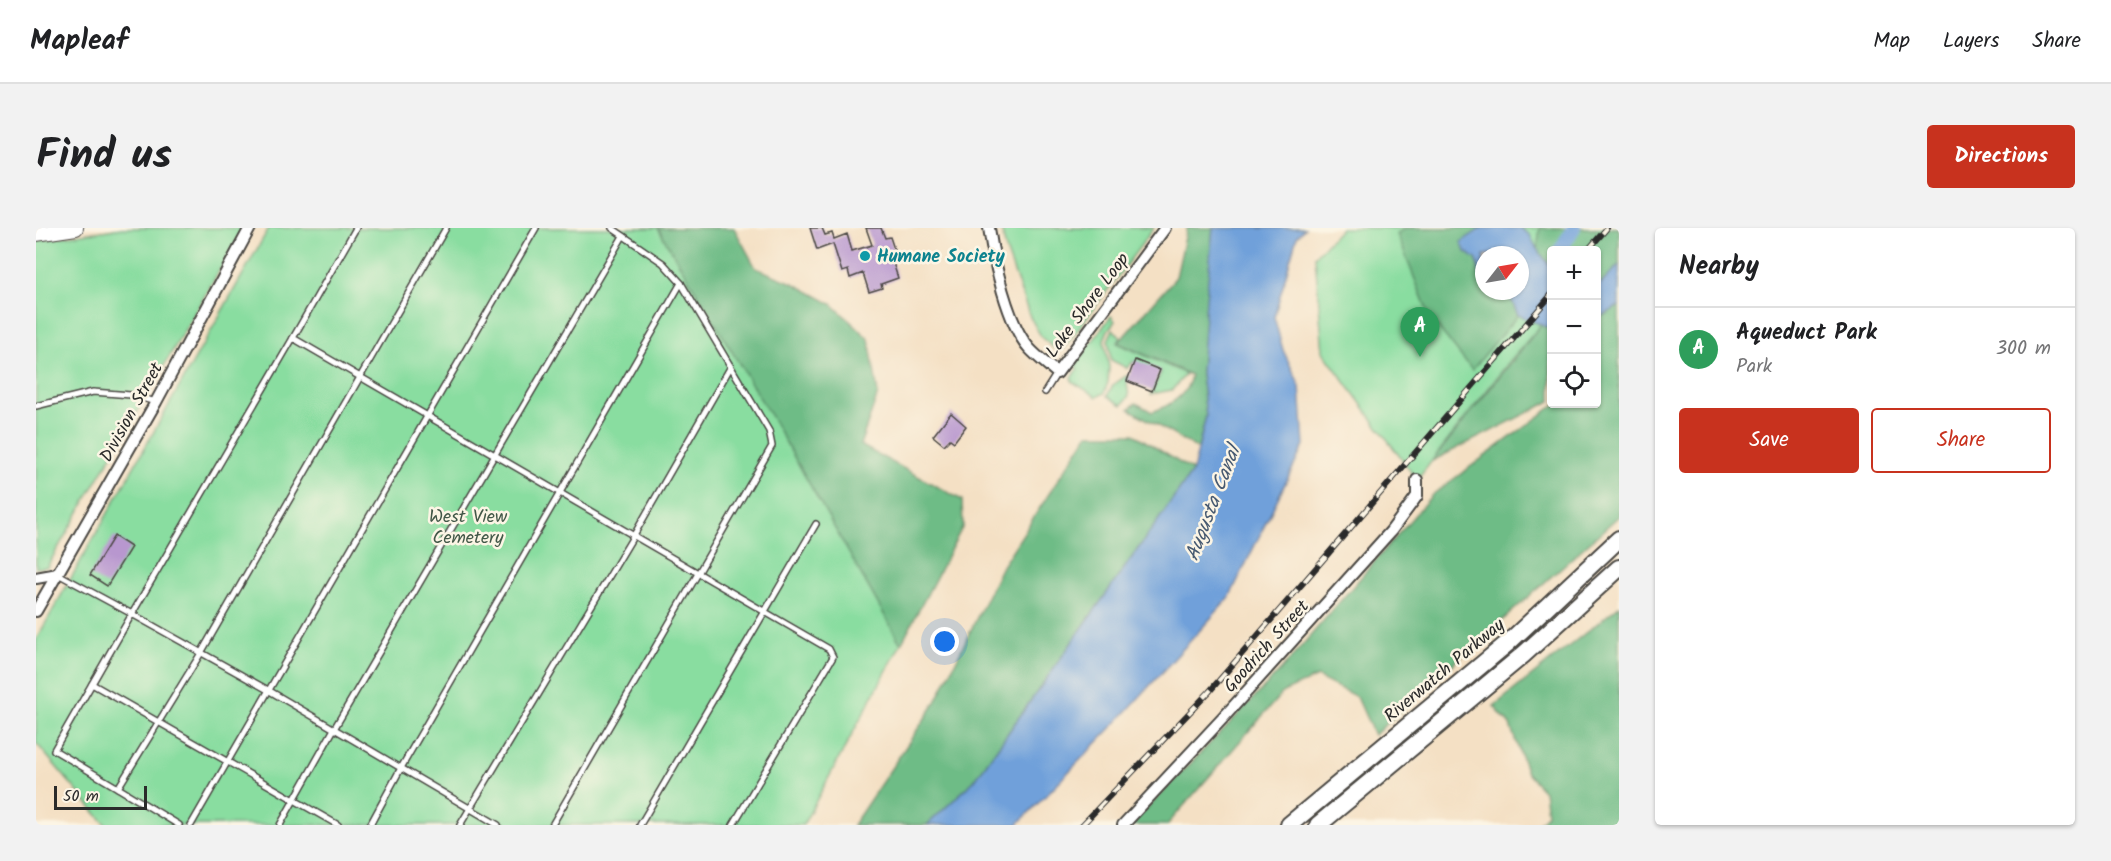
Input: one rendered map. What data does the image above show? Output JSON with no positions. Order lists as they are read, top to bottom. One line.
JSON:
{"streets":{"main road":["Riverwatch Parkway"],"street":["Lake Shore Loop","Division Street","Goodrich Street"]},"water":["Augusta Canal"],"parks":["West View Cemetery"],"places":["Humane Society"],"scale_bar":"50 m","north":"top right","page":{"header":"Mapleaf","nav":["Map","Layers","Share"],"title":"Find us","buttons":["Directions",["Save","Share"]],"heading":"Nearby","map_buttons":["+","−"],"list":[{"mark":"A","name":"Aqueduct Park","note":"Park","value":"300 m"}],"pins":"A","scale":"50 m"}}
